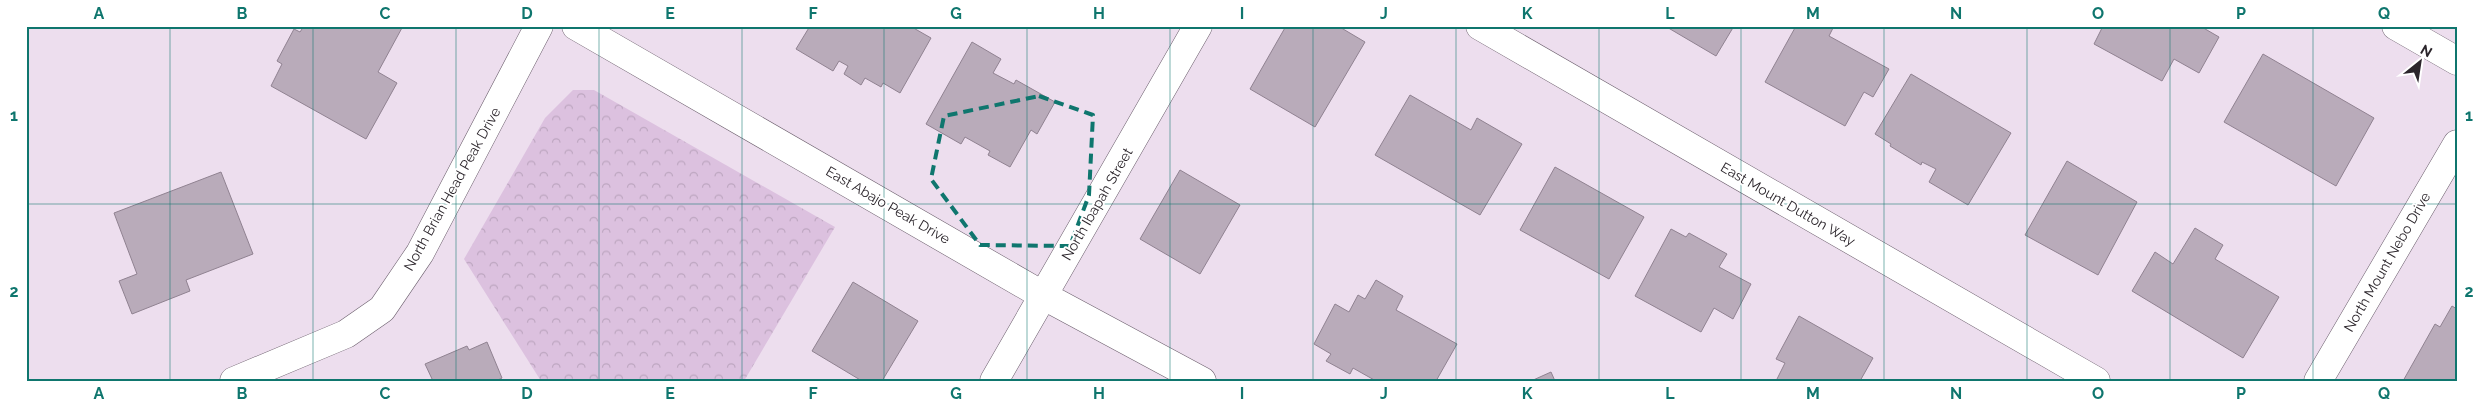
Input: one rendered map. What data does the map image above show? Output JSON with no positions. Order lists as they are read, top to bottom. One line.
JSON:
{"streets":{"street":["North Brian Head Peak Drive","North Ibapah Street","East Mount Dutton Way","East Abajo Peak Drive","North Mount Nebo Drive"]},"crossings":[["North Ibapah Street","East Abajo Peak Drive"]],"north":"top right","grid":{"columns":["A","B","C","D","E","F","G","H","I","J","K","L","M","N","O","P","Q"],"rows":["1","2"]}}
